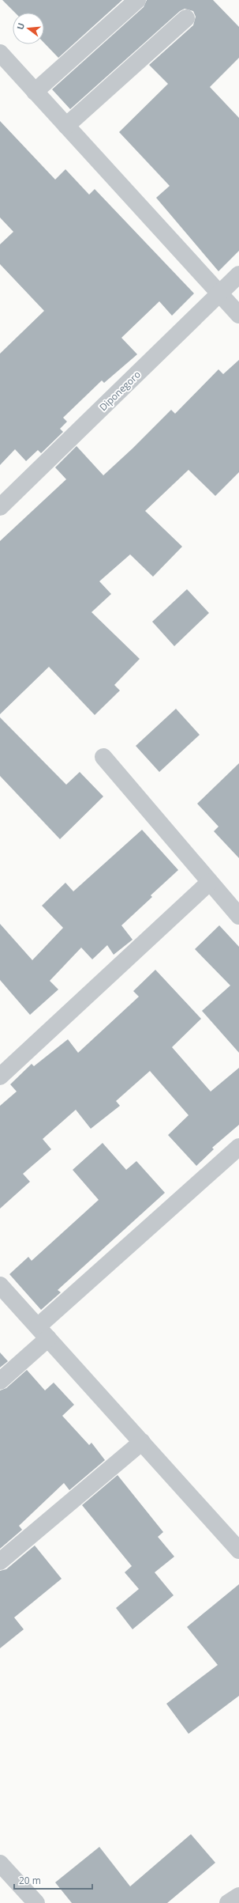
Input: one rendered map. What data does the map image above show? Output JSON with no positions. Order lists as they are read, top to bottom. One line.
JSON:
{"streets":{"street":["Diponegoro"]},"scale_bar":"20 m","north":"left"}
